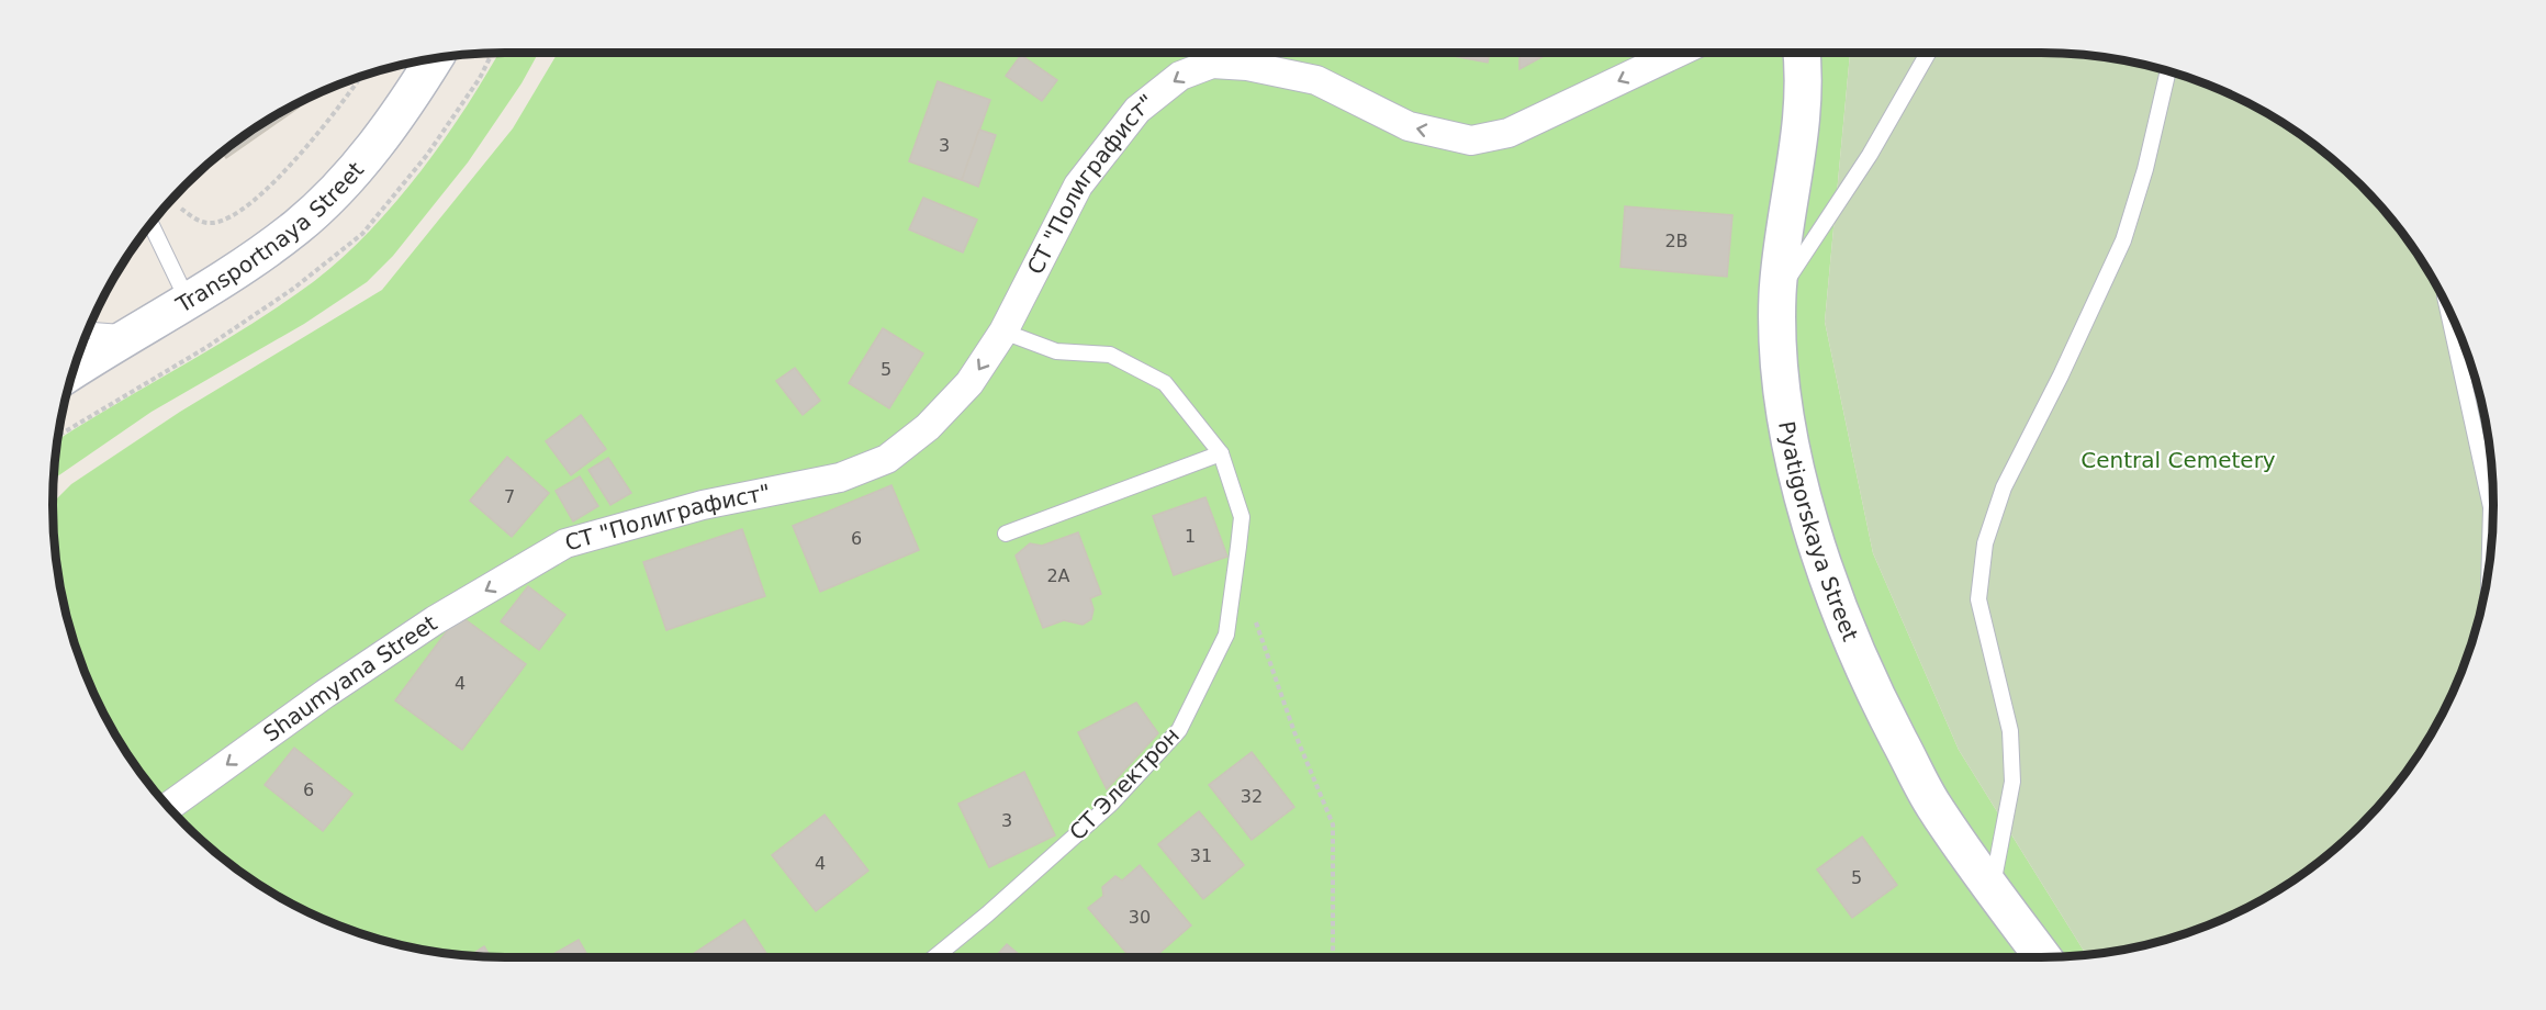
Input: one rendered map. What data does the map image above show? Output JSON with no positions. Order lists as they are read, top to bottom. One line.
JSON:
{"streets":{"street":["СТ \"Полиграфист\"","Transportnaya Street","Pyatigorskaya Street","Shaumyana Street"],"lane":["СТ Электрон"]},"crossings":[["СТ \"Полиграфист\"","Shaumyana Street"],["СТ \"Полиграфист\"","СТ Электрон"]],"one_way":["СТ \"Полиграфист\"","Shaumyana Street"],"parks":["Central Cemetery"],"house_numbers":["3","2В","5","7","1","6","2А","4","6","32","3","31","4","5","30"]}
